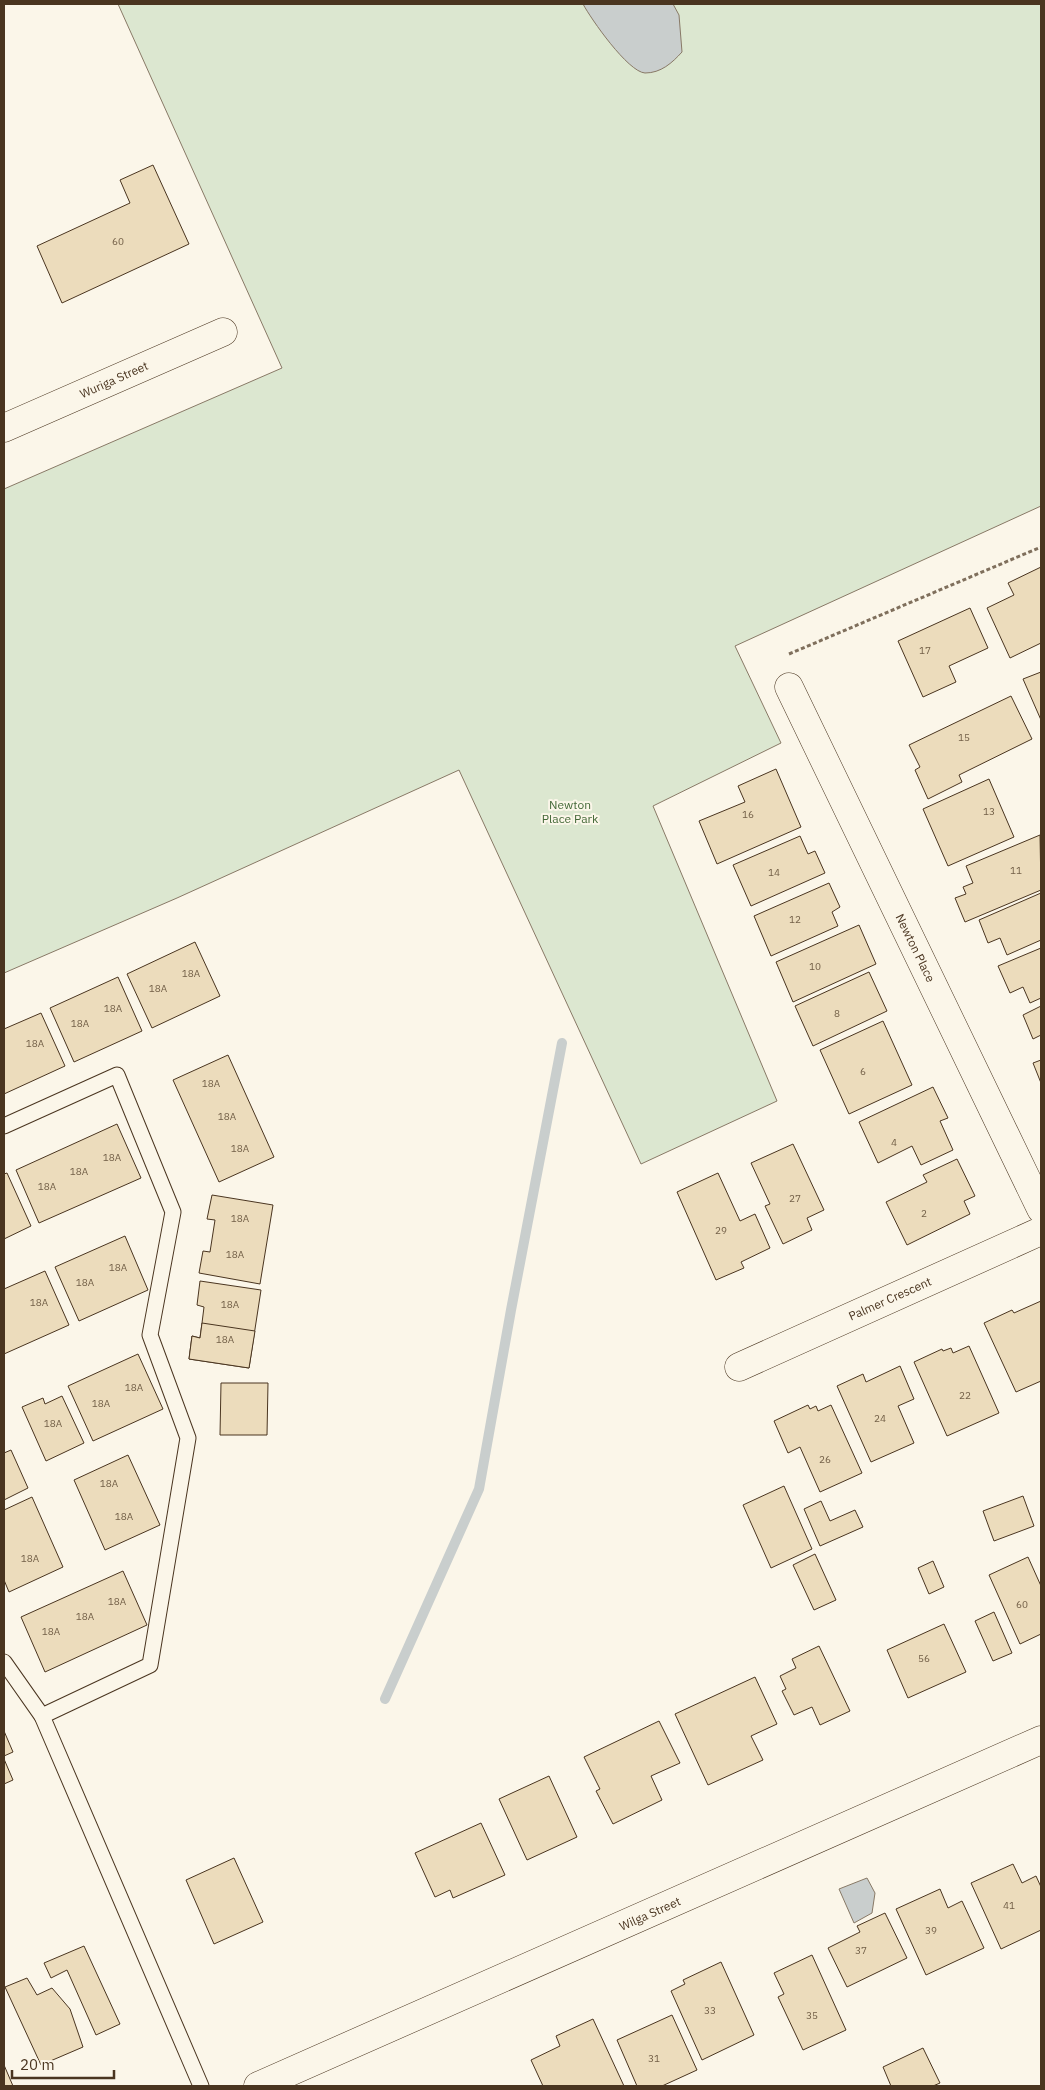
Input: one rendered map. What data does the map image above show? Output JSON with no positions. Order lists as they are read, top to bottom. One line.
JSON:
{"streets":{"street":["Wuriga Street","Newton Place","Palmer Crescent","Wilga Street"]},"parks":["Newton Place Park"],"house_numbers":["60","17","15","13","16","11","14","12","10","18A","18A","18A","8","18A","18A","6","18A","18A","4","18A","18A","18A","18A","27","2","18A","29","18A","18A","18A","18A","18A","18A","18A","22","18A","24","18A","26","18A","18A","18A","18A","60","18A","18A","56","41","39","37","33","35","31"],"scale_bar":"20 m"}
